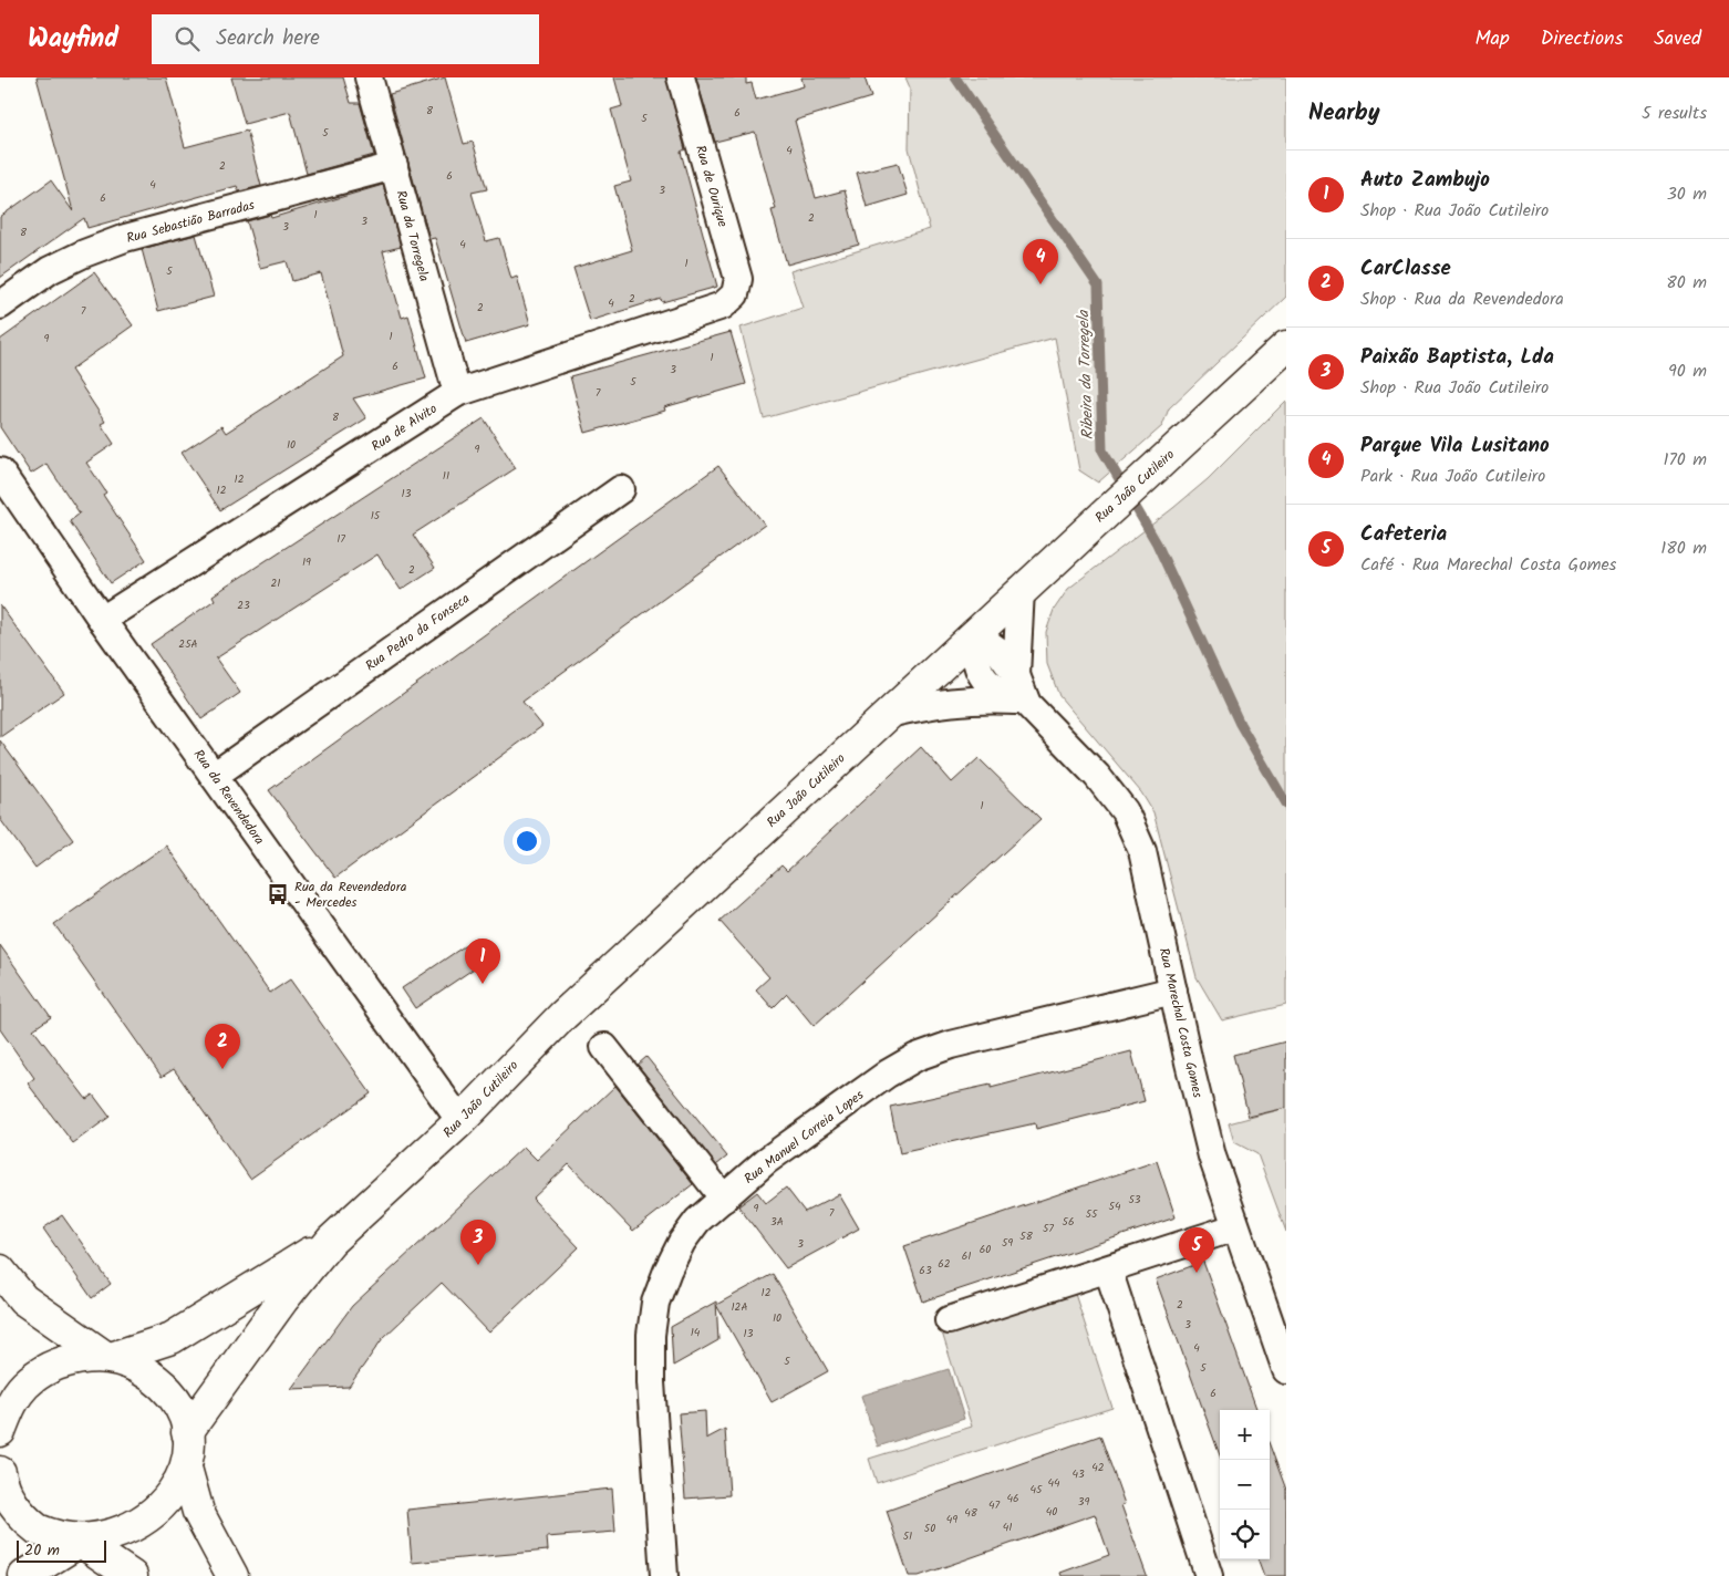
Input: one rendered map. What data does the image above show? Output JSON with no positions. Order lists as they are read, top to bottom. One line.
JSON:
{"streets":{"main road":["Rua João Cutileiro"],"street":["Rua de Ourique","Rua Sebastião Barradas","Rua da Torregela","Rua de Alvito","Rua Pedro da Fonseca","Rua da Revendedora","Rua Marechal Costa Gomes","Rua Manuel Correia Lopes"]},"crossings":[["Rua de Ourique","Rua de Alvito"],["Rua Sebastião Barradas","Rua da Torregela"],["Rua da Torregela","Rua de Alvito"],["Rua de Alvito","Rua da Revendedora"],["Rua João Cutileiro","Rua da Revendedora"],["Rua João Cutileiro","Rua Marechal Costa Gomes"],["Rua Pedro da Fonseca","Rua da Revendedora"],["Rua Marechal Costa Gomes","Rua Manuel Correia Lopes"]],"water":["Ribeira da Torregela"],"places":{"bus stop":["Rua da Revendedora - Mercedes"]},"house_numbers":["8","6","5","5","4","2","6","4","3","6","1","2","3","3","8","4","1","5","2","4","2","7","1","9","1","6","3","5","7","8","10","9","11","12","12","13","15","17","19","2","21","23","25A","1","53","54","9","7","55","3A","56","57","58","59","3","60","61","62","63","12","2","12A","10","3","14","13","4","5","5","6","42","43","44","45","46","39","47","40","48","49","41","50","51"],"scale_bar":"20 m","page":{"header":"Wayfind","search":"Search here","nav":["Map","Directions","Saved"],"heading":["Nearby","5 results"],"list":[{"mark":"1","name":"Auto Zambujo","note":"Shop · Rua João Cutileiro","value":"30 m"},{"mark":"2","name":"CarClasse","note":"Shop · Rua da Revendedora","value":"80 m"},{"mark":"3","name":"Paixão Baptista, Lda","note":"Shop · Rua João Cutileiro","value":"90 m"},{"mark":"4","name":"Parque Vila Lusitano","note":"Park · Rua João Cutileiro","value":"170 m"},{"mark":"5","name":"Cafeteria","note":"Café · Rua Marechal Costa Gomes","value":"180 m"}],"pins":["4","1","2","3","5"],"map_buttons":["+","−"],"scale":"20 m"}}
